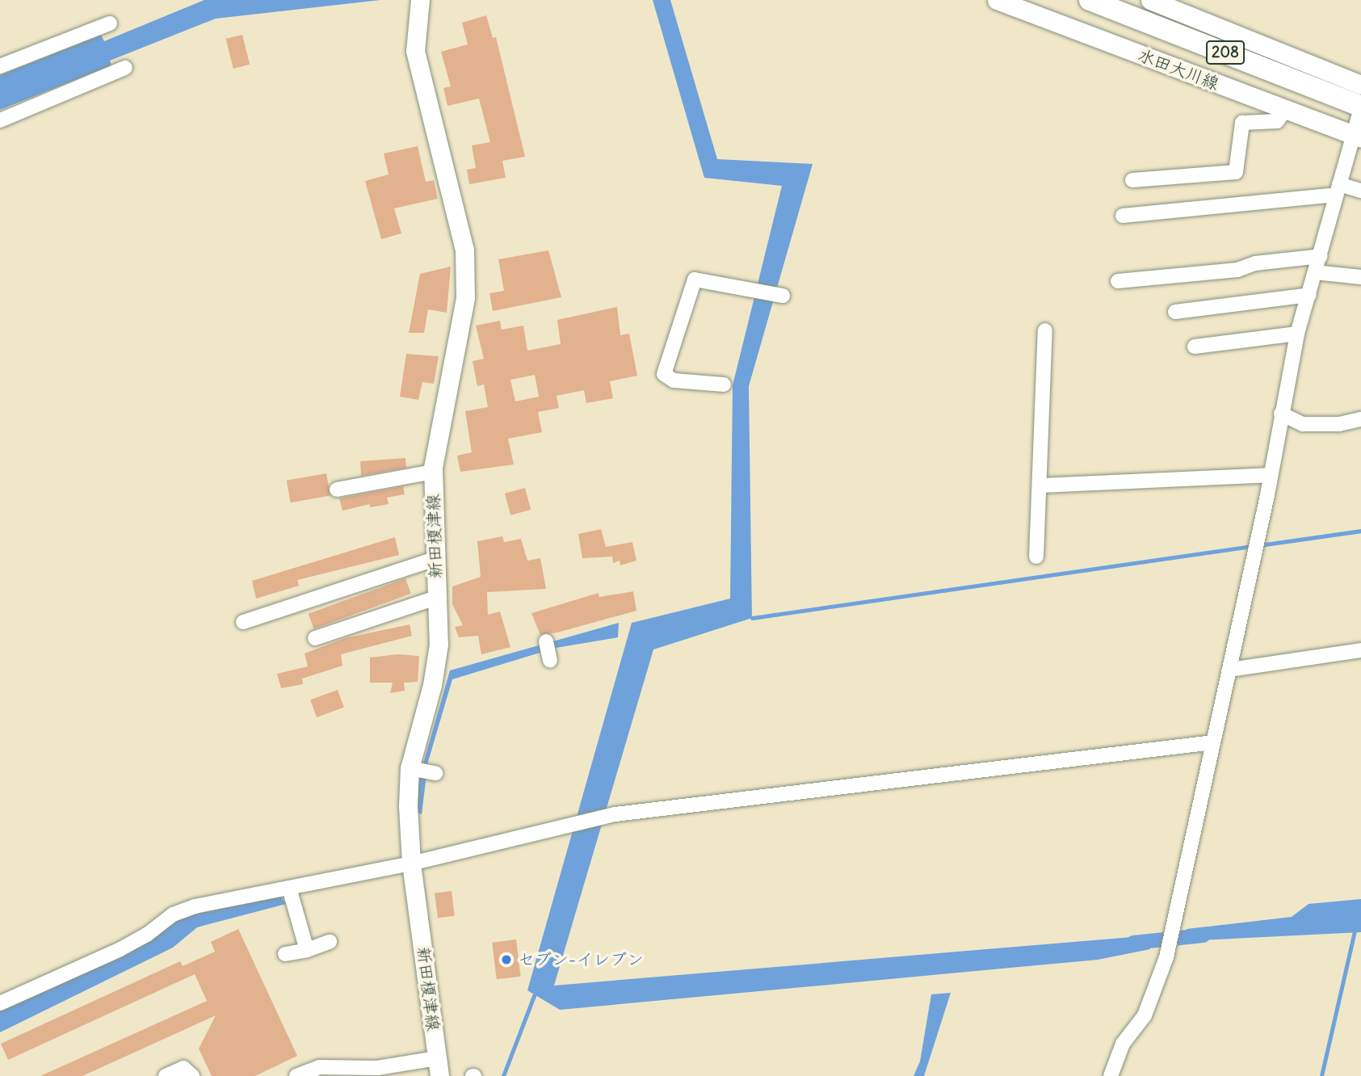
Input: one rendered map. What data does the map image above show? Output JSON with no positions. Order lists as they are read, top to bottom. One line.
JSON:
{"streets":{"highway":["208"],"main road":["水田大川線","新田榎津線"]},"places":["セブン-イレブン"]}
